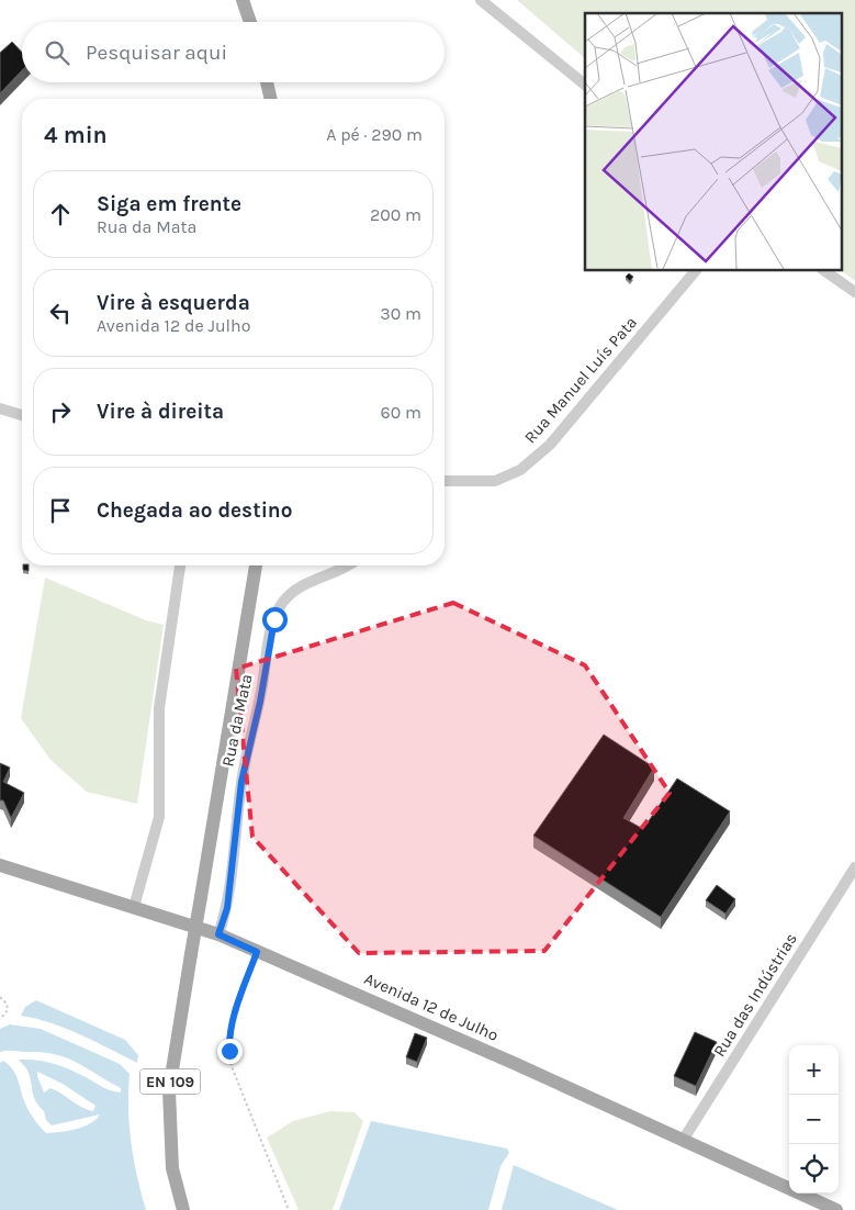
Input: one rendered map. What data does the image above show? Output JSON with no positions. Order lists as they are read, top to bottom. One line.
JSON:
{"streets":{"main road":["Avenida 12 de Julho","EN 109"],"street":["Rua Manuel Luís Pata","Rua da Mata","Rua das Indústrias"]},"crossings":[["Rua da Mata","Avenida 12 de Julho"],["Rua das Indústrias","Avenida 12 de Julho"]],"page":{"search":"Pesquisar aqui","heading":["4 min","A pé · 290 m"],"list":[["Siga em frente","Rua da Mata","200 m"],["Vire à esquerda","Avenida 12 de Julho","30 m"],["Vire à direita","60 m"],"Chegada ao destino"],"map_buttons":["+","−"]}}
